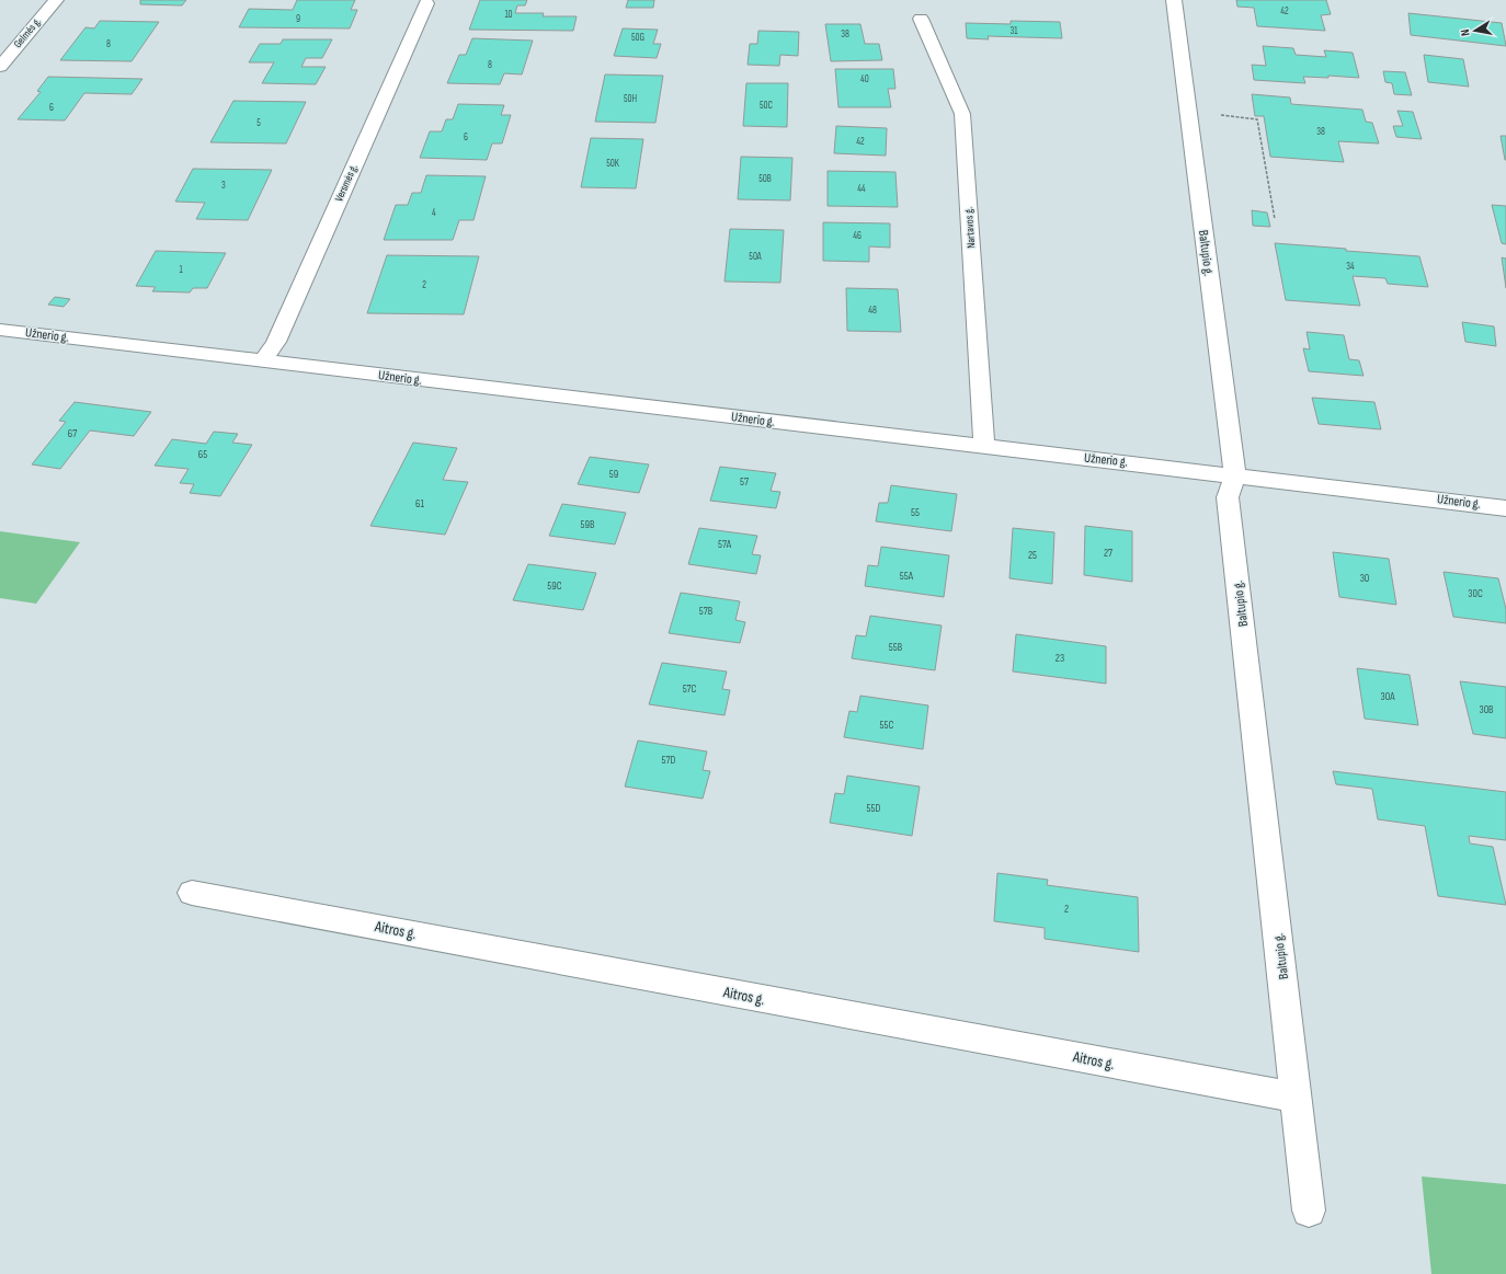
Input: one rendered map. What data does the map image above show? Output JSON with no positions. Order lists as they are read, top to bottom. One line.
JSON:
{"streets":{"street":["Gelmės g.","Versmės g.","Nartavos g.","Baltupio g.","Užnerio g.","Aitros g."]},"crossings":[["Versmės g.","Užnerio g."],["Nartavos g.","Užnerio g."],["Baltupio g.","Užnerio g."],["Baltupio g.","Aitros g."]],"house_numbers":["42","10","9","31","38","50G","8","8","40","50H","50C","6","5","38","6","42","50K","50B","3","44","4","46","50A","34","1","2","48","67","65","59","57","61","55","59B","57A","27","25","55A","30","59C","30C","57B","55B","23","57C","30A","30B","55C","57D","55D","2"],"north":"left"}
